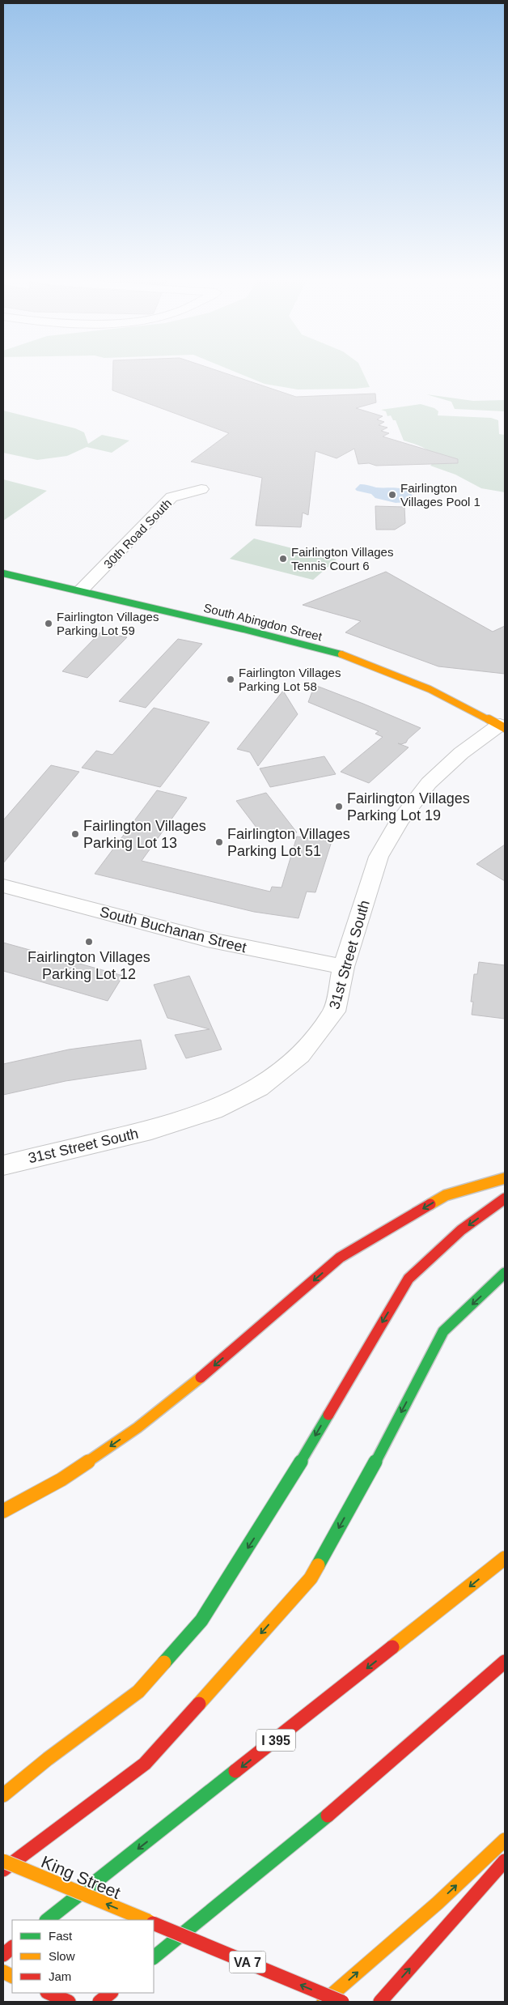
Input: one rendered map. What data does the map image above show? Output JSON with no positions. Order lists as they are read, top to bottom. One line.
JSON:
{"streets":{"main road":["South Abingdon Street","I 395","King Street","VA 7"],"street":["30th Road South","South Buchanan Street","31st Street South"]},"crossings":[["30th Road South","South Abingdon Street"],["South Abingdon Street","31st Street South"],["South Buchanan Street","31st Street South"]],"one_way":["King Street"],"places":["Fairlington Villages Pool 1","Fairlington Villages Tennis Court 6","Fairlington Villages Parking Lot 59","Fairlington Villages Parking Lot 58","Fairlington Villages Parking Lot 19","Fairlington Villages Parking Lot 13","Fairlington Villages Parking Lot 51","Fairlington Villages Parking Lot 12"],"legend":["Fast","Slow","Jam"]}
